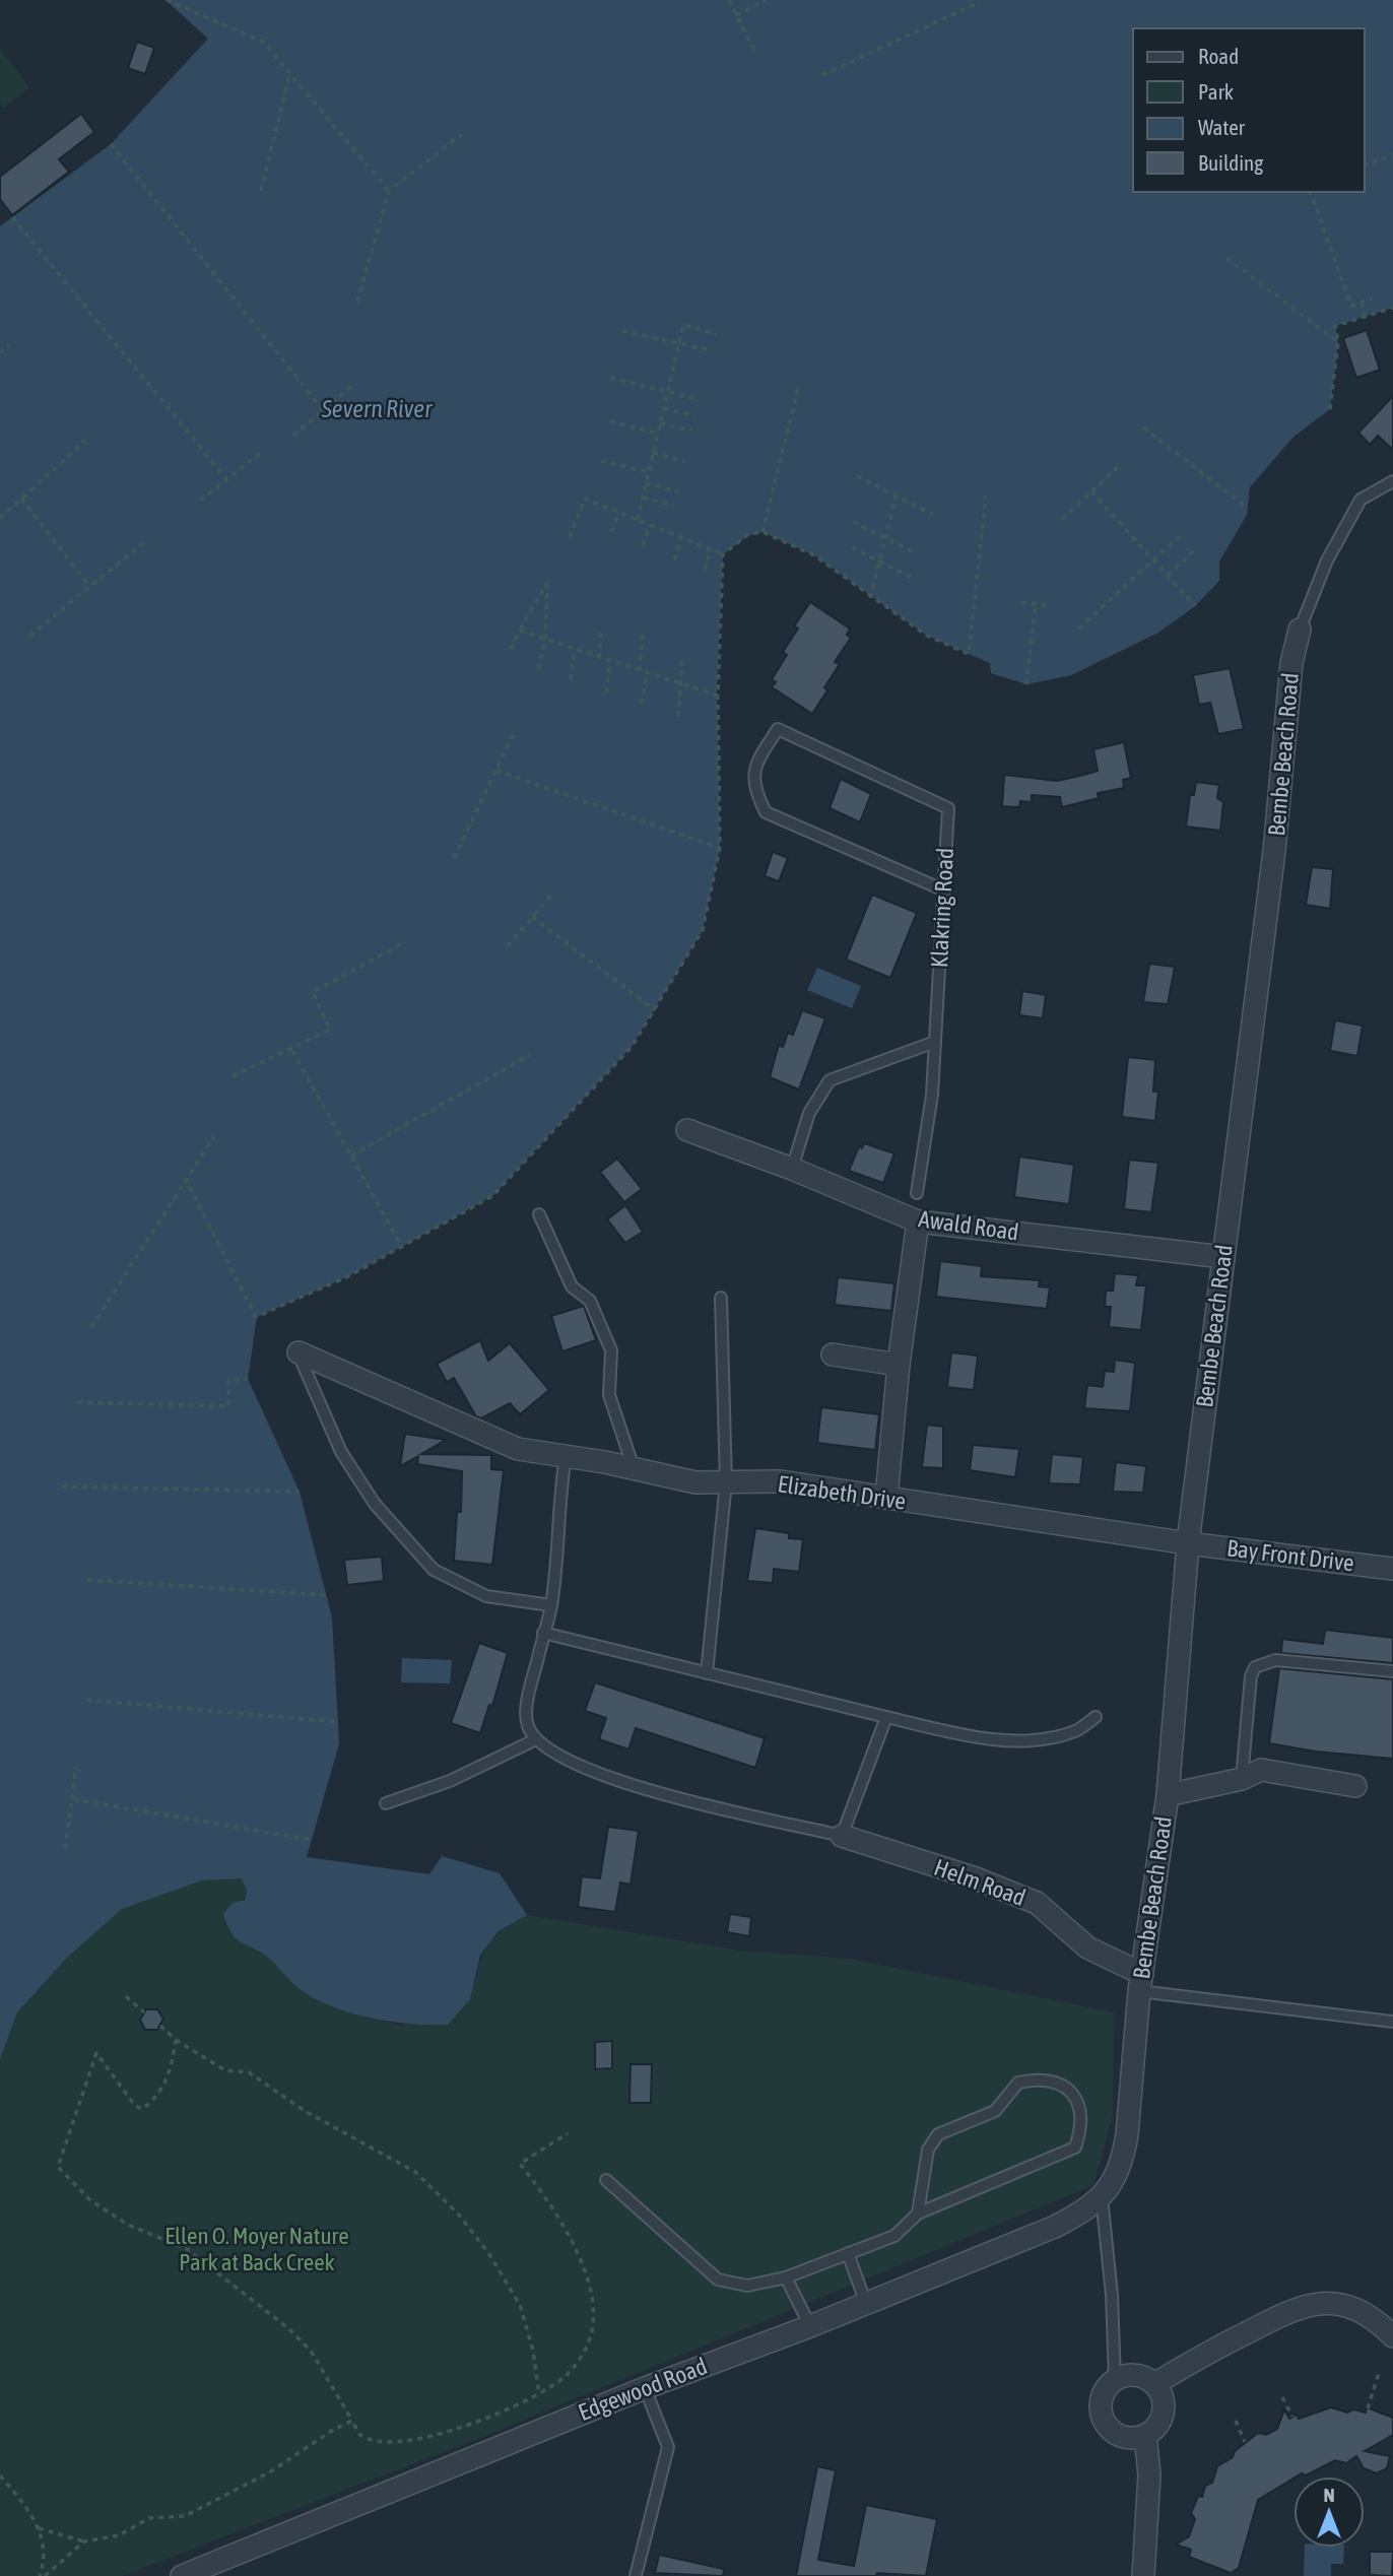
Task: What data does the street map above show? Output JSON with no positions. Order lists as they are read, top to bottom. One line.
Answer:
{"streets":{"street":["Bembe Beach Road","Awald Road","Elizabeth Drive","Bay Front Drive","Helm Road","Edgewood Road"],"lane":["Klakring Road"]},"crossings":[["Bembe Beach Road","Awald Road"],["Bembe Beach Road","Elizabeth Drive"],["Bembe Beach Road","Bay Front Drive"],["Bembe Beach Road","Helm Road"],["Bembe Beach Road","Edgewood Road"],["Elizabeth Drive","Bay Front Drive"]],"water":["Severn River"],"parks":["Ellen O. Moyer Nature Park at Back Creek"],"legend":["Road","Park","Water","Building"],"north":"top"}
